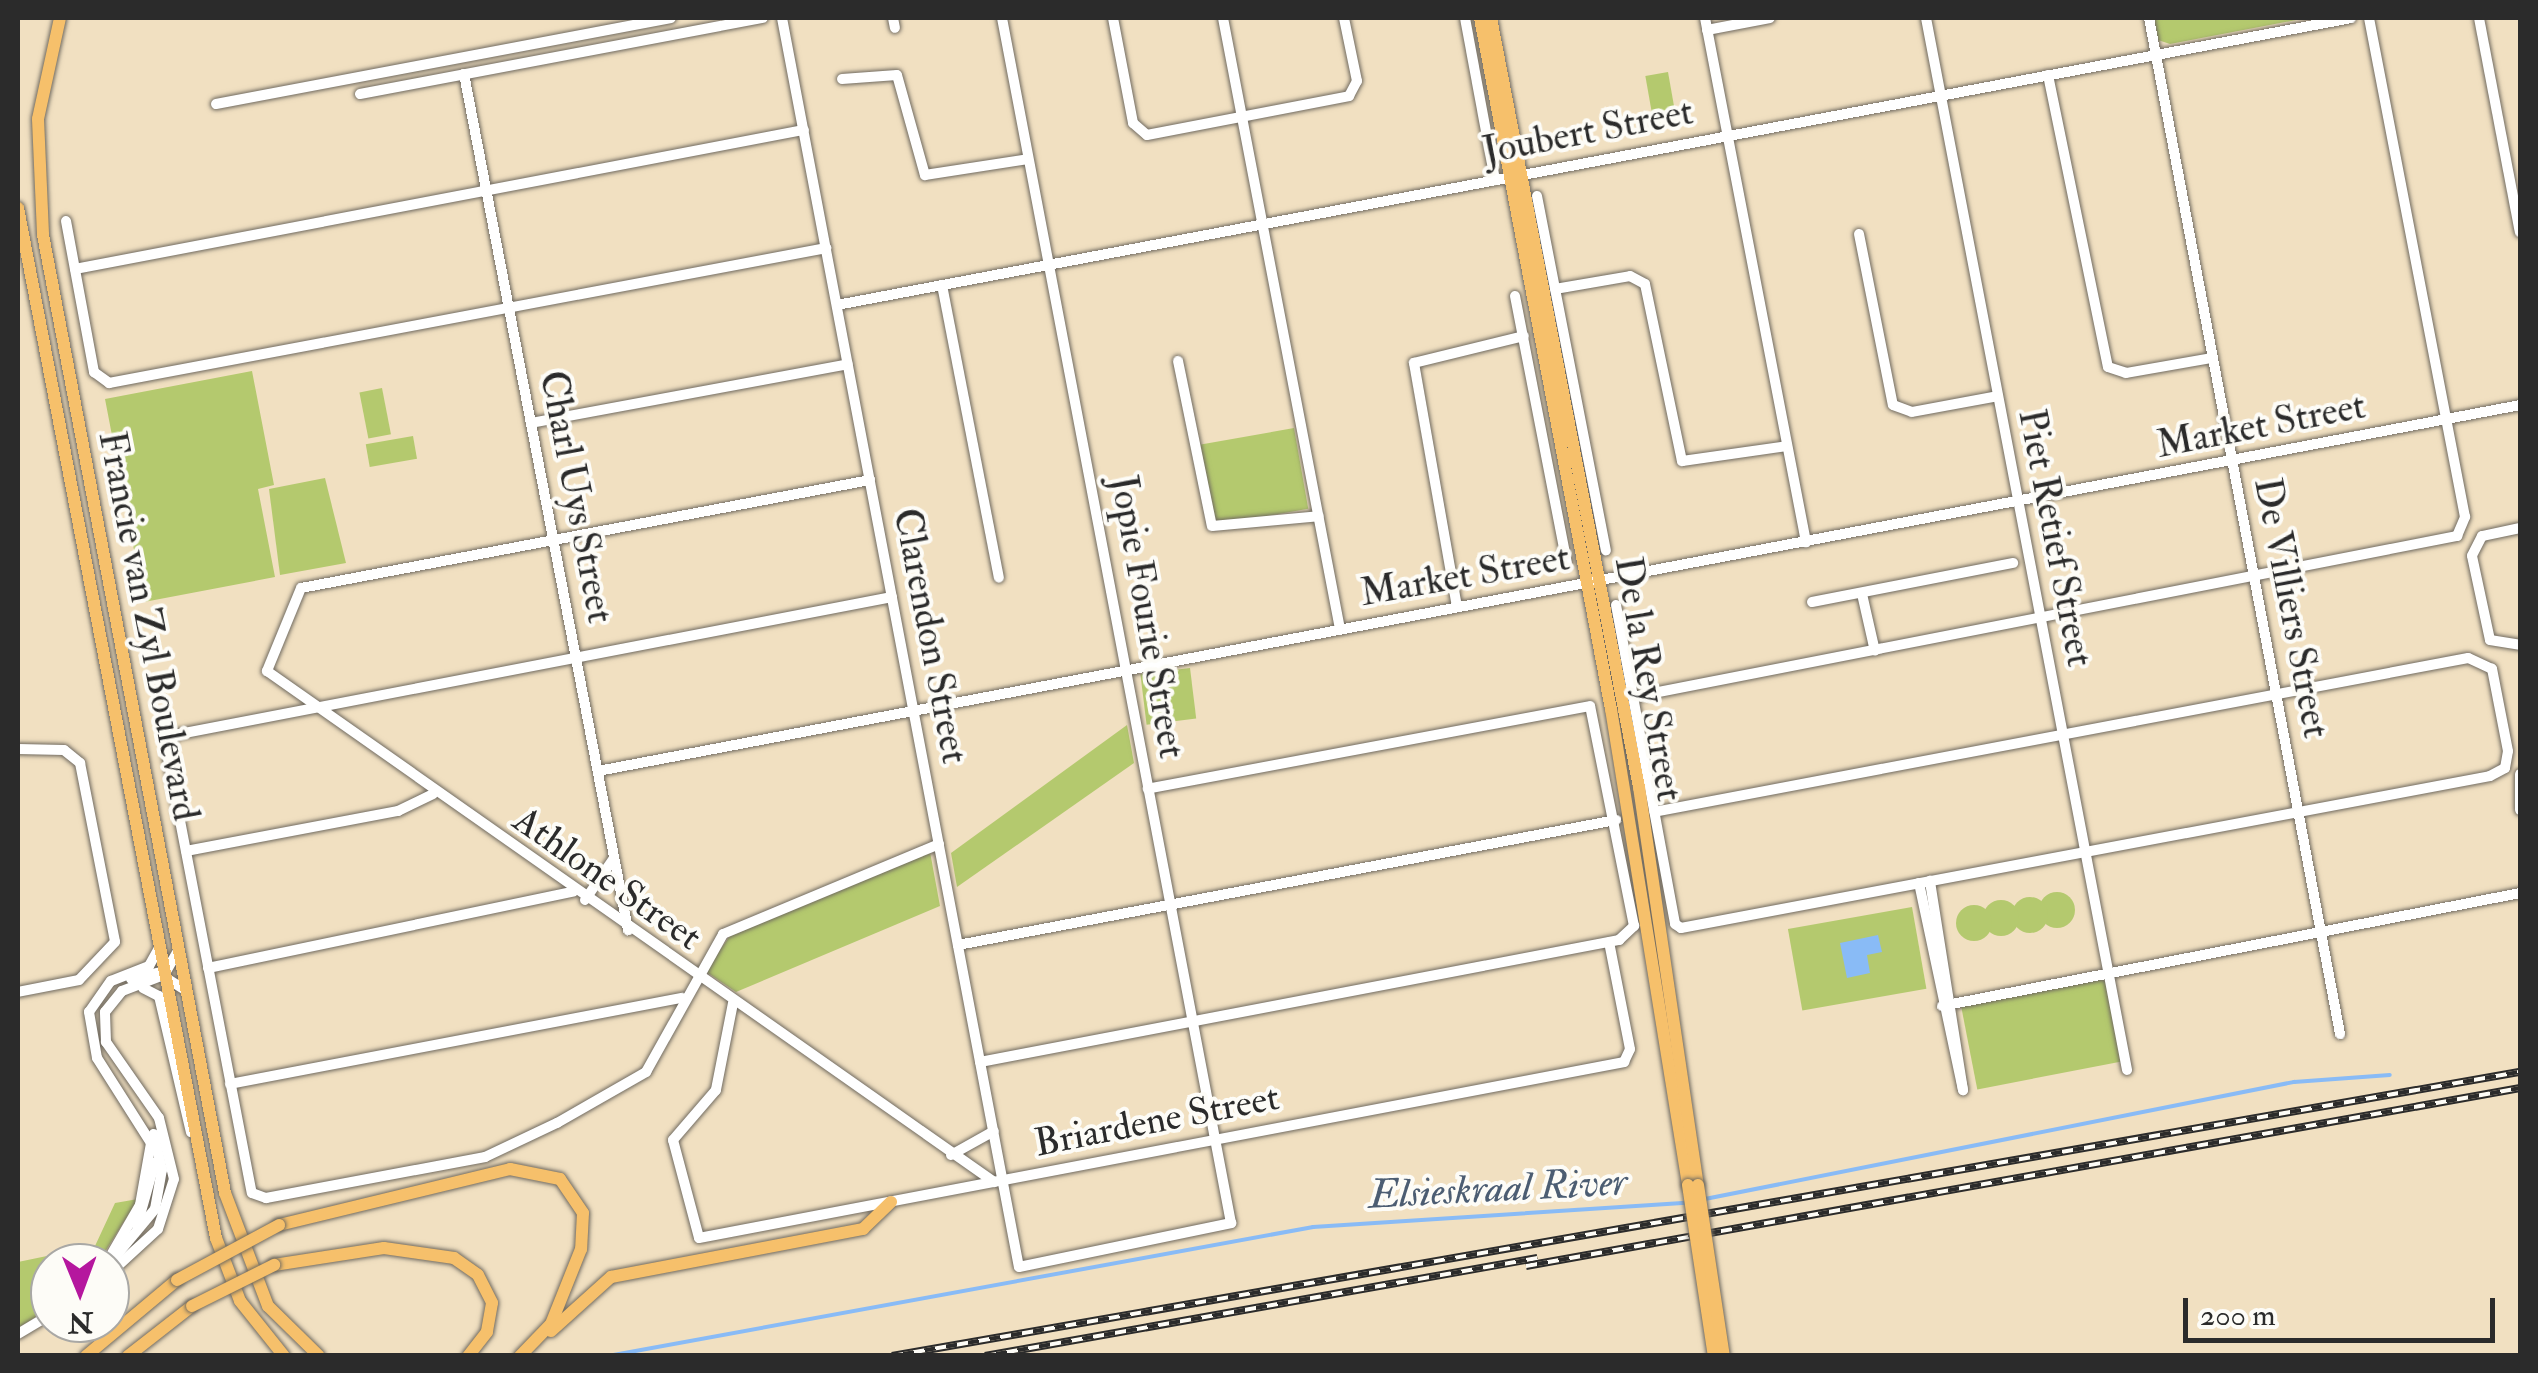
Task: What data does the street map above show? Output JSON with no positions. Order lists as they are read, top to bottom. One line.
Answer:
{"streets":{"main road":["Francie van Zyl Boulevard","De la Rey Street"],"street":["Joubert Street","Market Street","Charl Uys Street","Piet Retief Street","De Villiers Street","Jopie Fourie Street","Clarendon Street","Athlone Street","Briardene Street"]},"crossings":[["Joubert Street","Piet Retief Street"],["Joubert Street","De Villiers Street"],["Joubert Street","Jopie Fourie Street"],["Joubert Street","Clarendon Street"],["Joubert Street","De la Rey Street"],["Market Street","Charl Uys Street"],["Market Street","Piet Retief Street"],["Market Street","De Villiers Street"],["Market Street","Jopie Fourie Street"],["Market Street","Clarendon Street"],["Market Street","De la Rey Street"],["Charl Uys Street","Athlone Street"],["Jopie Fourie Street","Clarendon Street"],["Jopie Fourie Street","De la Rey Street"],["Jopie Fourie Street","Briardene Street"],["Clarendon Street","Athlone Street"],["Clarendon Street","Briardene Street"],["De la Rey Street","Briardene Street"],["Athlone Street","Briardene Street"]],"water":["Elsieskraal River"],"scale_bar":"200 m","north":"bottom"}
